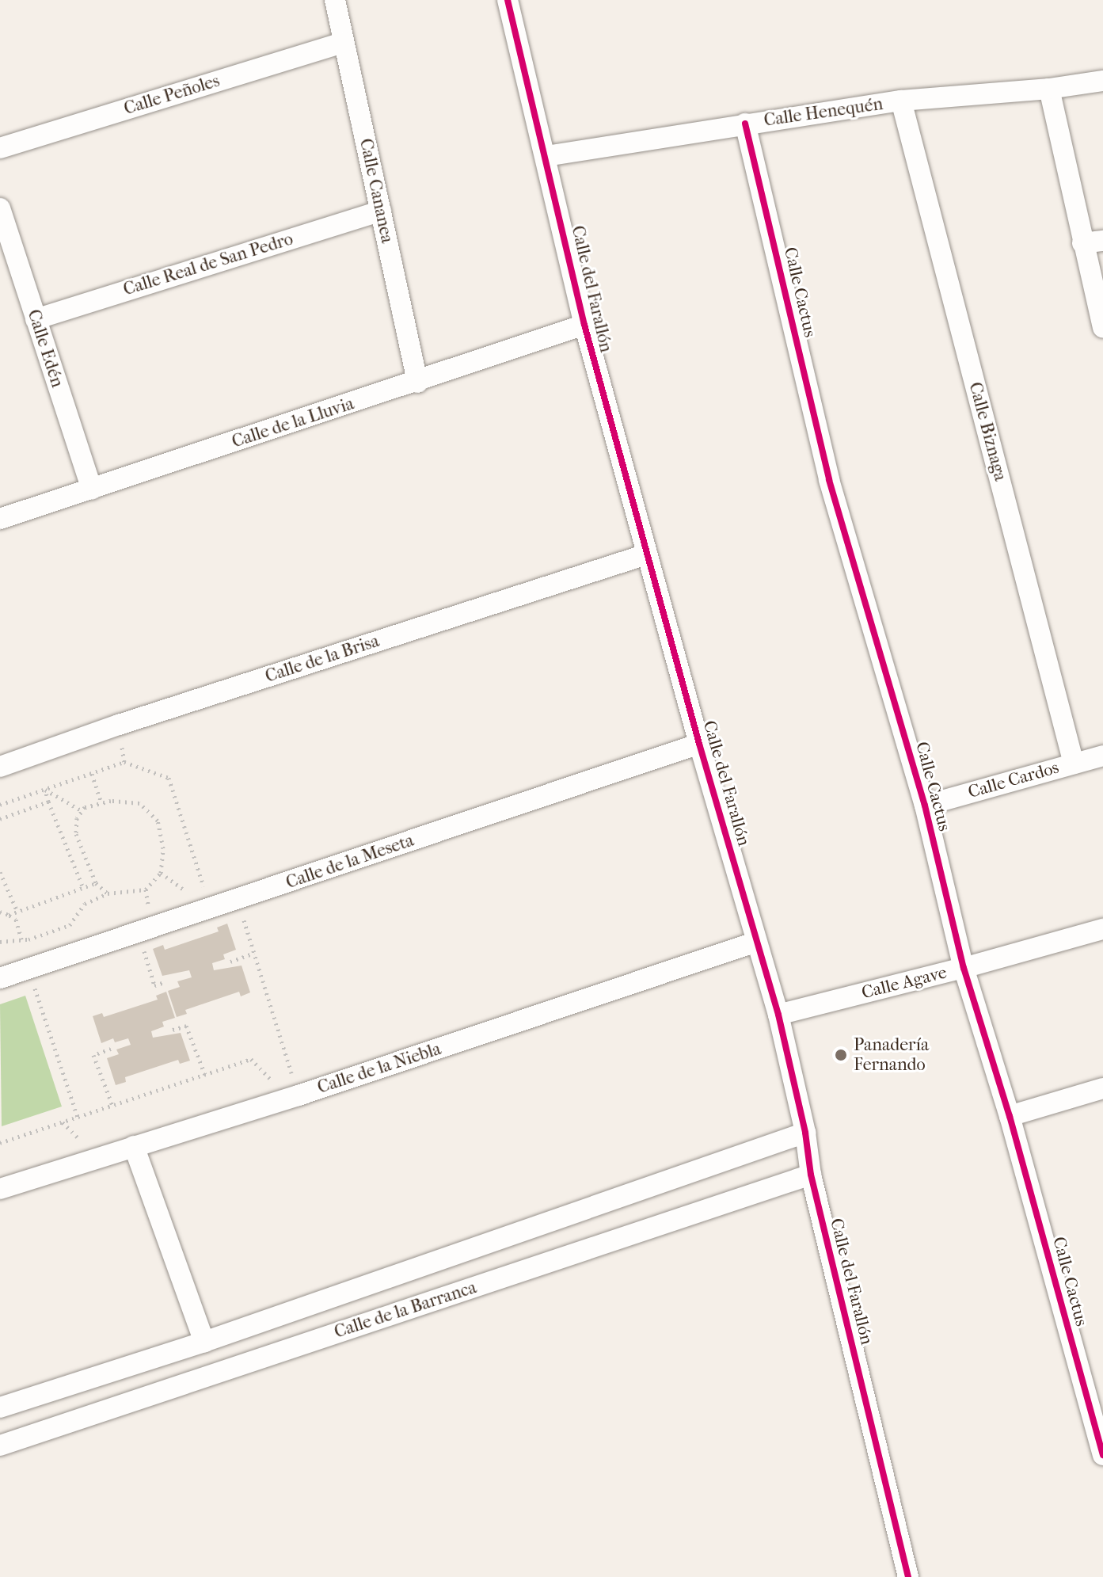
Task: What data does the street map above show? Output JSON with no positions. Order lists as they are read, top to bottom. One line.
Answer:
{"streets":{"street":["Calle Peñoles","Calle Henequén","Calle Cananea","Calle Real de San Pedro","Calle del Farallón","Calle Cactus","Calle Edén","Calle de la Lluvia","Calle Biznaga","Calle de la Brisa","Calle Cardos","Calle de la Meseta","Calle Agave","Calle de la Niebla","Calle de la Barranca"]},"crossings":[["Calle Peñoles","Calle Cananea"],["Calle Henequén","Calle del Farallón"],["Calle Henequén","Calle Cactus"],["Calle Henequén","Calle Biznaga"],["Calle Cananea","Calle Real de San Pedro"],["Calle Cananea","Calle de la Lluvia"],["Calle Real de San Pedro","Calle Edén"],["Calle del Farallón","Calle de la Lluvia"],["Calle del Farallón","Calle de la Brisa"],["Calle del Farallón","Calle de la Meseta"],["Calle del Farallón","Calle Agave"],["Calle del Farallón","Calle de la Niebla"],["Calle del Farallón","Calle de la Barranca"],["Calle Cactus","Calle Cardos"],["Calle Cactus","Calle Agave"],["Calle Edén","Calle de la Lluvia"],["Calle Biznaga","Calle Cardos"]],"places":["Panadería Fernando"]}
